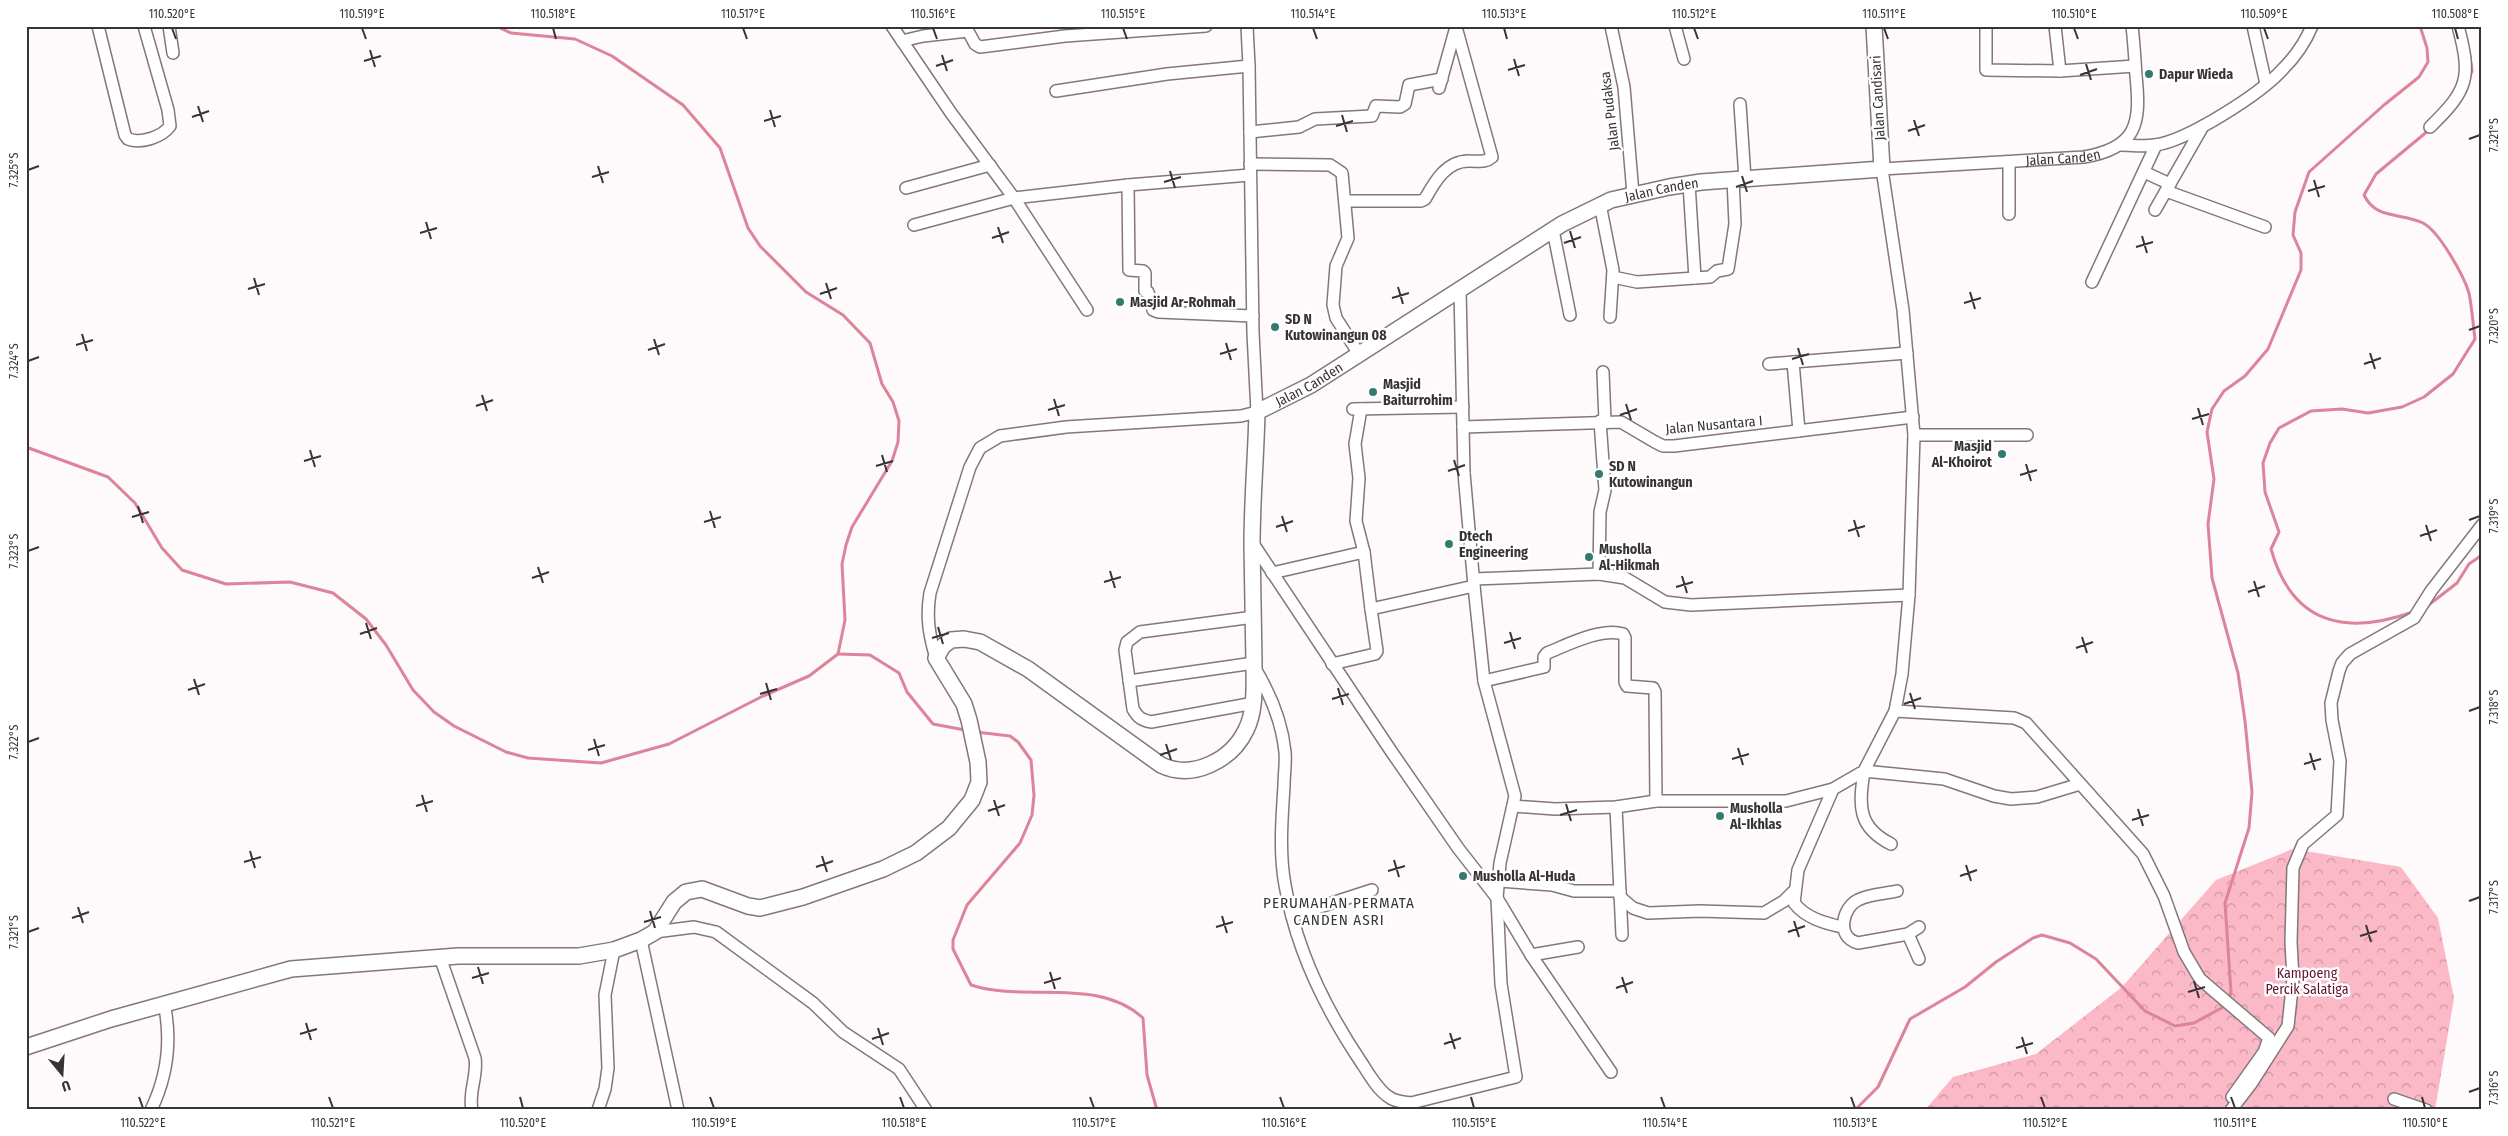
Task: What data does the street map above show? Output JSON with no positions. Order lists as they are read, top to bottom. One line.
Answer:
{"streets":{"street":["Jalan Candisari","Jalan Pudaksa","Jalan Canden","Jalan Nusantara I"]},"crossings":[["Jalan Candisari","Jalan Canden"],["Jalan Pudaksa","Jalan Canden"]],"districts":["PERUMAHAN PERMATA CANDEN ASRI"],"parks":["Kampoeng Percik Salatiga"],"places":["Dapur Wieda","Masjid Ar-Rohmah","SD N Kutowinangun 08","Masjid Baiturrohim","Masjid Al-Khoirot","SD N Kutowinangun","Dtech Engineering","Musholla Al-Hikmah","Musholla Al-Ikhlas","Musholla Al-Huda"],"north":"bottom","coordinates":["110.520°E","110.519°E","110.518°E","110.517°E","110.516°E","110.515°E","110.514°E","110.513°E","110.512°E","110.511°E","110.510°E","110.509°E","110.508°E","7.321°S","7.325°S","7.320°S","7.324°S","7.319°S","7.323°S","7.318°S","7.322°S","7.317°S","7.316°S","110.522°E","110.521°E"]}
